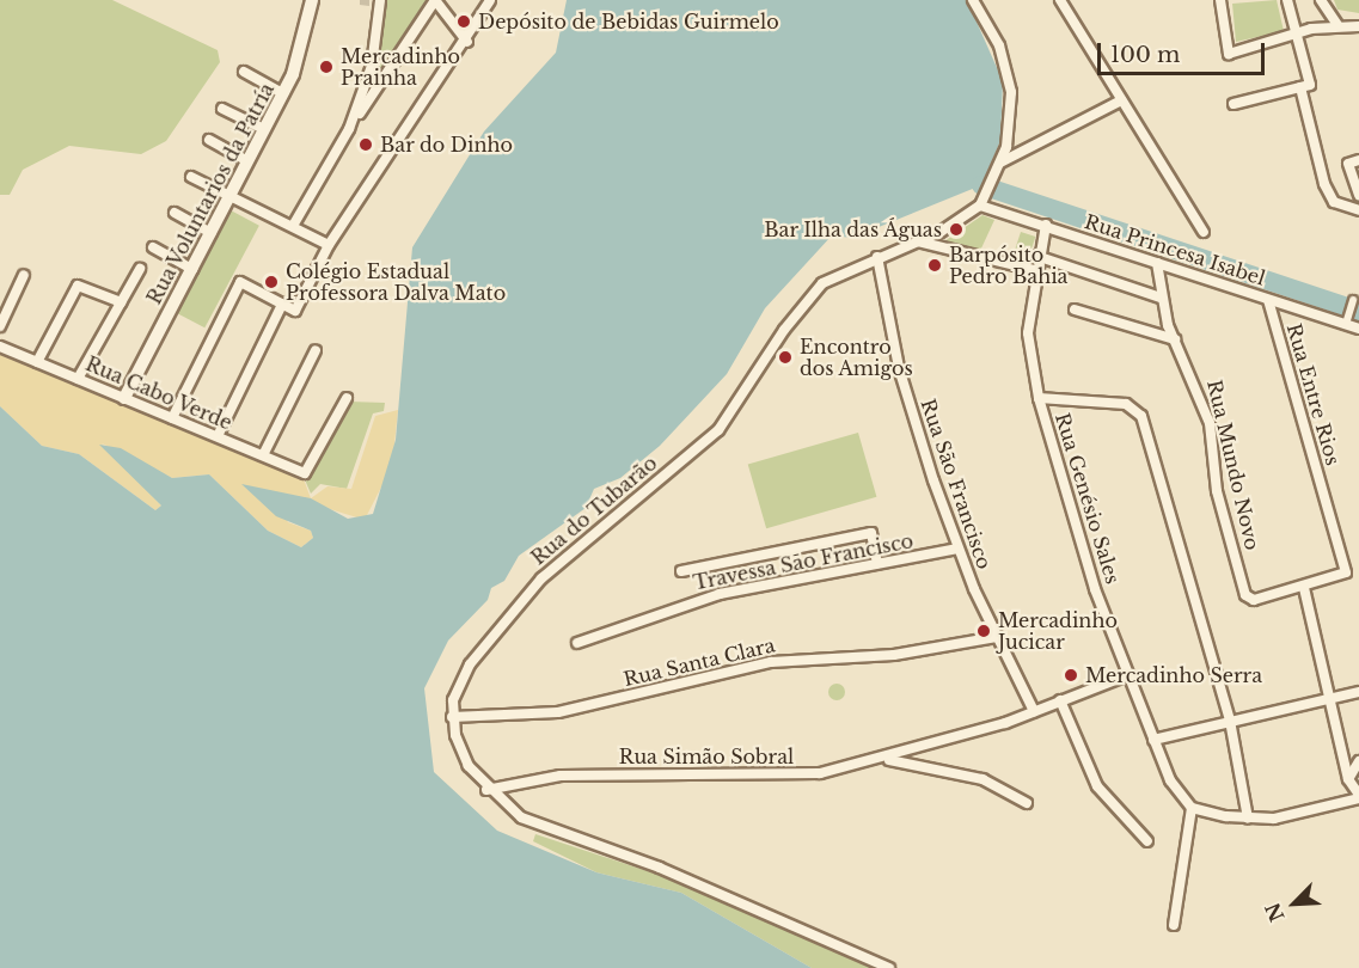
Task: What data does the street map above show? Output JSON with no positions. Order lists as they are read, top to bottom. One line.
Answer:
{"streets":{"street":["Rua Voluntarios da Patría","Rua Princesa Isabel","Rua Cabo Verde","Rua Entre Rios","Rua Mundo Novo","Rua São Francisco","Rua Genésio Sales","Rua do Tubarão","Travessa Sāo Francisco","Rua Santa Clara","Rua Simão Sobral"]},"crossings":[["Rua Voluntarios da Patría","Rua Cabo Verde"],["Rua Princesa Isabel","Rua Entre Rios"],["Rua Princesa Isabel","Rua Mundo Novo"],["Rua Princesa Isabel","Rua Genésio Sales"],["Rua Princesa Isabel","Rua do Tubarão"],["Rua Entre Rios","Rua Mundo Novo"],["Rua São Francisco","Rua do Tubarão"],["Rua São Francisco","Travessa Sāo Francisco"],["Rua São Francisco","Rua Santa Clara"],["Rua São Francisco","Rua Simão Sobral"],["Rua Genésio Sales","Rua Simão Sobral"],["Rua do Tubarão","Rua Santa Clara"]],"places":["Depósito de Bebidas Guirmelo","Mercadinho Prainha","Bar do Dinho","Bar Ilha das Águas","Barpósito Pedro Bahia","Colégio Estadual Professora Dalva Mato","Encontro dos Amigos","Mercadinho Jucicar","Mercadinho Serra"],"scale_bar":"100 m","north":"bottom left"}
